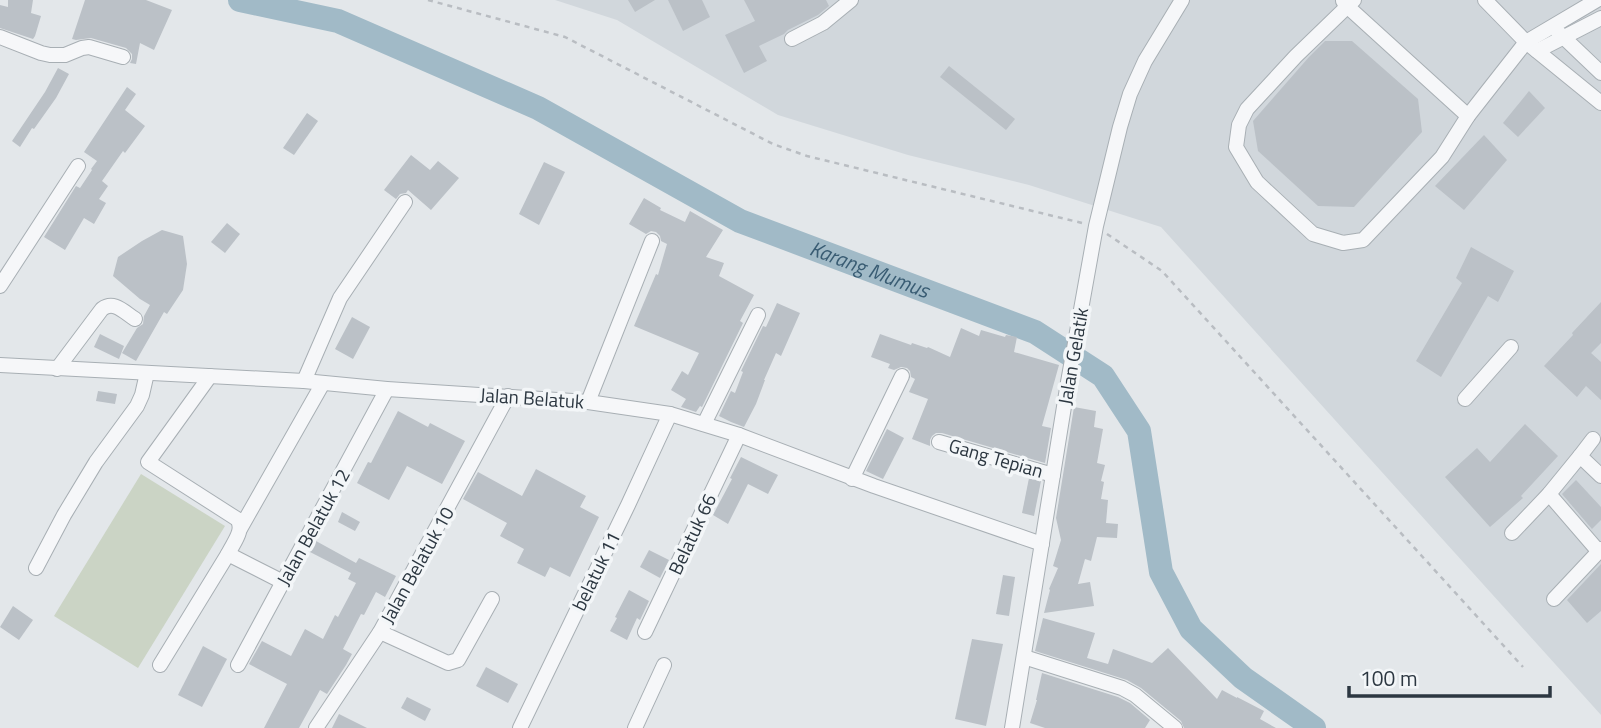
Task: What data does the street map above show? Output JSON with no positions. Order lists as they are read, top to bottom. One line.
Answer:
{"streets":{"street":["Jalan Gelatik","Jalan Belatuk","Gang Tepian","Jalan Belatuk 12","Belatuk 66","Jalan Belatuk 10","belatuk 11"]},"crossings":[["Jalan Gelatik","Jalan Belatuk"],["Jalan Gelatik","Gang Tepian"],["Jalan Belatuk","Jalan Belatuk 12"],["Jalan Belatuk","Belatuk 66"],["Jalan Belatuk","Jalan Belatuk 10"],["Jalan Belatuk","belatuk 11"]],"water":["Karang Mumus"],"scale_bar":"100 m"}
